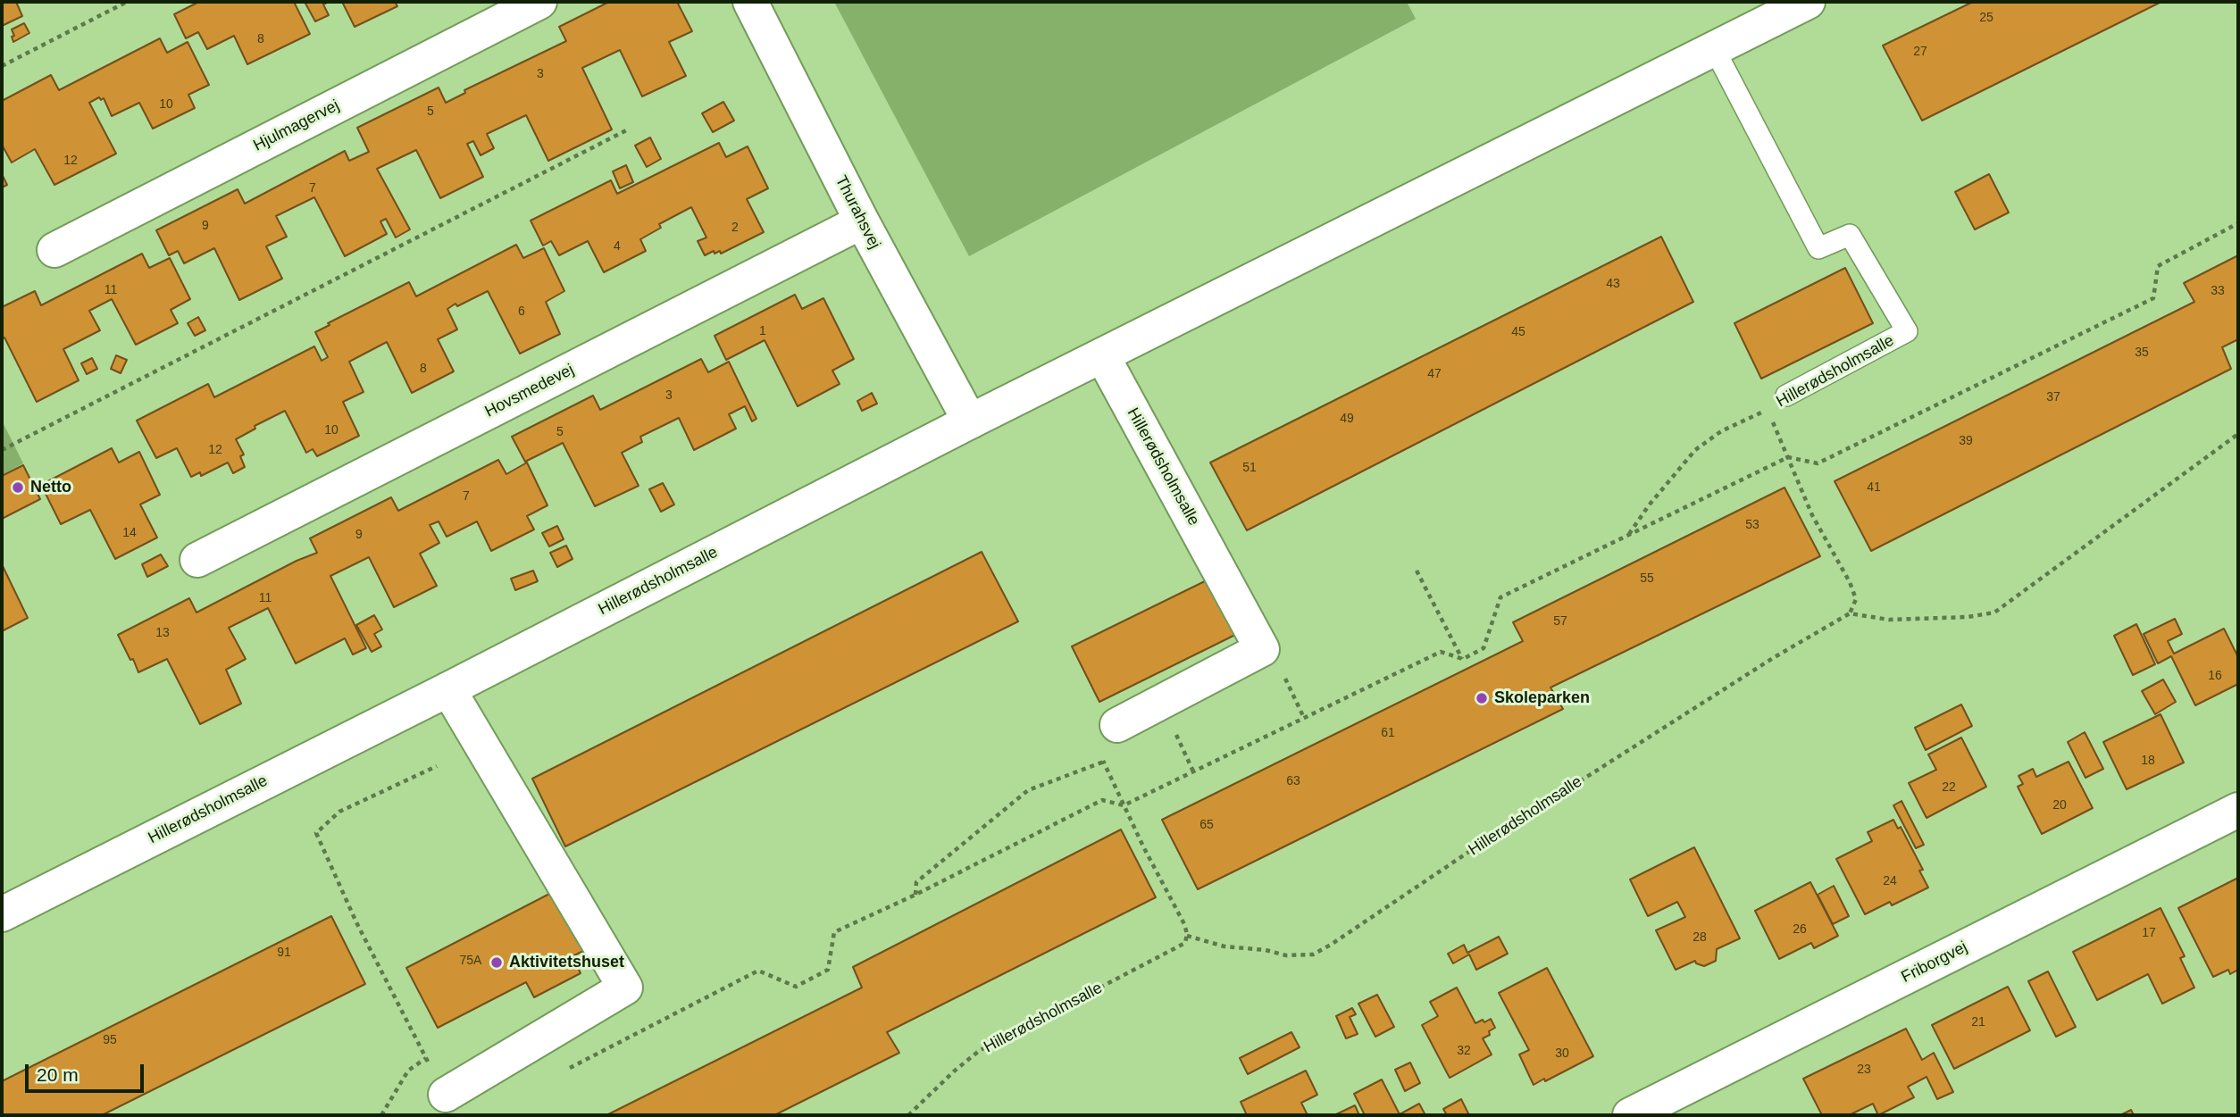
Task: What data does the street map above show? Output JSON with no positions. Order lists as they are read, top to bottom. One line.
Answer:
{"streets":{"street":["Hjulmagervej","Thurahsvej","Hillerødsholmsalle","Hovsmedevej","Friborgvej"]},"crossings":[["Thurahsvej","Hillerødsholmsalle"],["Thurahsvej","Hovsmedevej"]],"places":["Netto","Skoleparken","Aktivitetshuset"],"house_numbers":["25","8","27","3","10","5","12","7","9","2","4","43","11","33","6","1","45","35","8","47","3","37","49","10","5","39","12","51","41","7","53","14","9","55","11","57","13","16","61","18","63","22","20","65","24","26","17","28","91","75A","21","95","32","30","23"],"scale_bar":"20 m"}
